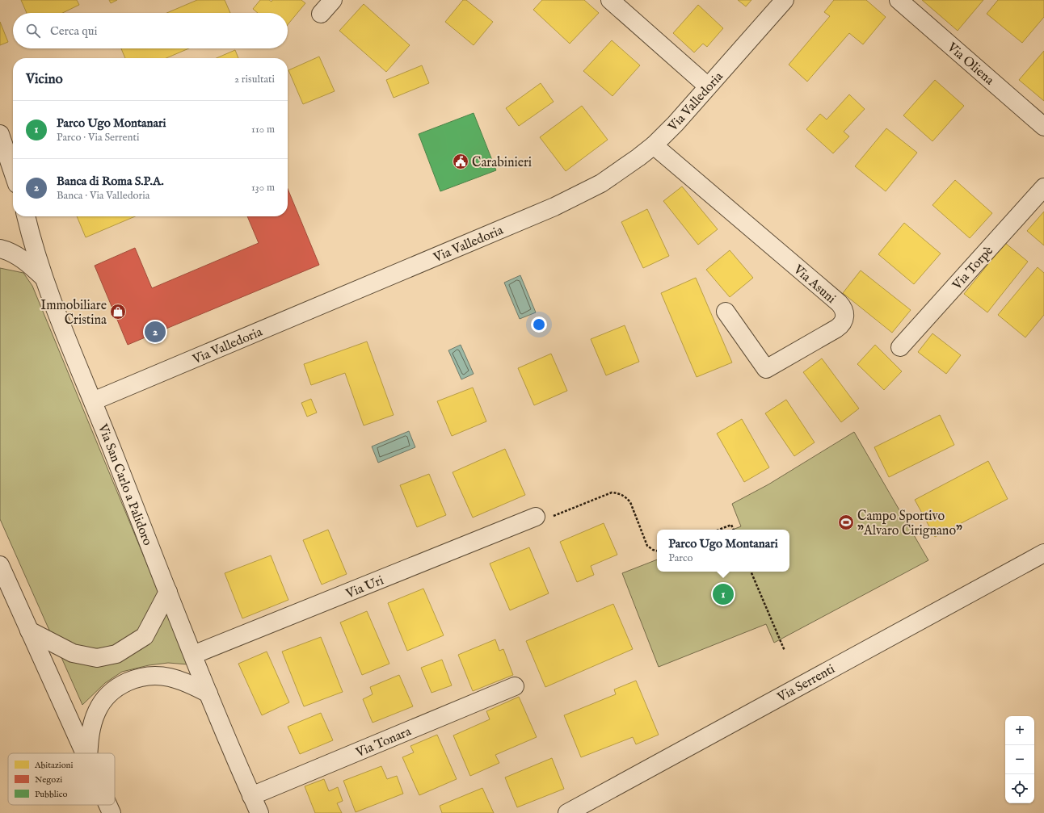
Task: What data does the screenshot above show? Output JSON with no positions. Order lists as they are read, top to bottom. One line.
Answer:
{"streets":{"street":["Via Oliena","Via Valledoria","Via Torpè","Via Asuni","Via San Carlo a Palidoro","Via Uri","Via Serrenti","Via Tonara"]},"crossings":[["Via Valledoria","Via Asuni"],["Via Valledoria","Via San Carlo a Palidoro"],["Via San Carlo a Palidoro","Via Uri"],["Via San Carlo a Palidoro","Via Tonara"]],"places":{"public building":["Carabinieri"],"shop":["Immobiliare Cristina"],"sports":["Campo Sportivo \"Alvaro Cirignano\""]},"legend":["Abitazioni","Negozi","Pubblico"],"page":{"search":"Cerca qui","heading":["Vicino","2 risultati"],"list":[{"mark":"1","name":"Parco Ugo Montanari","note":"Parco · Via Serrenti","value":"110 m"},{"mark":"2","name":"Banca di Roma S.P.A.","note":"Banca · Via Valledoria","value":"130 m"}],"pins":["2","1"],"popup":["Parco Ugo Montanari","Parco"],"map_buttons":["+","−"]}}
